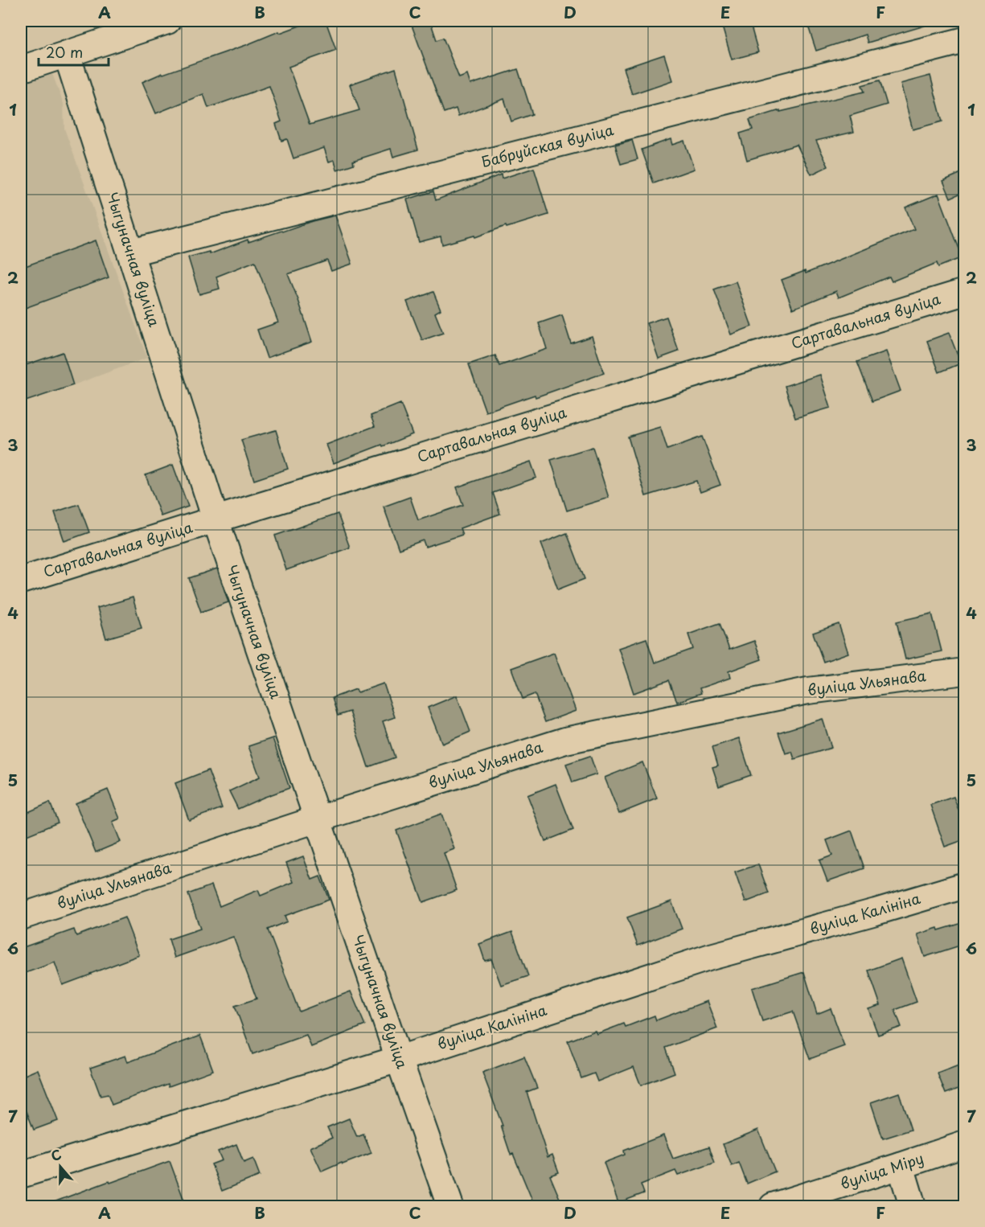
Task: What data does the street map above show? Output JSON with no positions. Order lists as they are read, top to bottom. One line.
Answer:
{"streets":{"street":["Бабруйская вуліца","Чыгуначная вуліца","Сартавальная вуліца","вуліца Ульянава","вуліца Калініна","вуліца Міру"]},"crossings":[["Бабруйская вуліца","Чыгуначная вуліца"],["Чыгуначная вуліца","Сартавальная вуліца"],["Чыгуначная вуліца","вуліца Ульянава"],["Чыгуначная вуліца","вуліца Калініна"]],"scale_bar":"20 m","north":"top","grid":{"columns":["A","B","C","D","E","F"],"rows":["1","2","3","4","5","6","7"]}}
